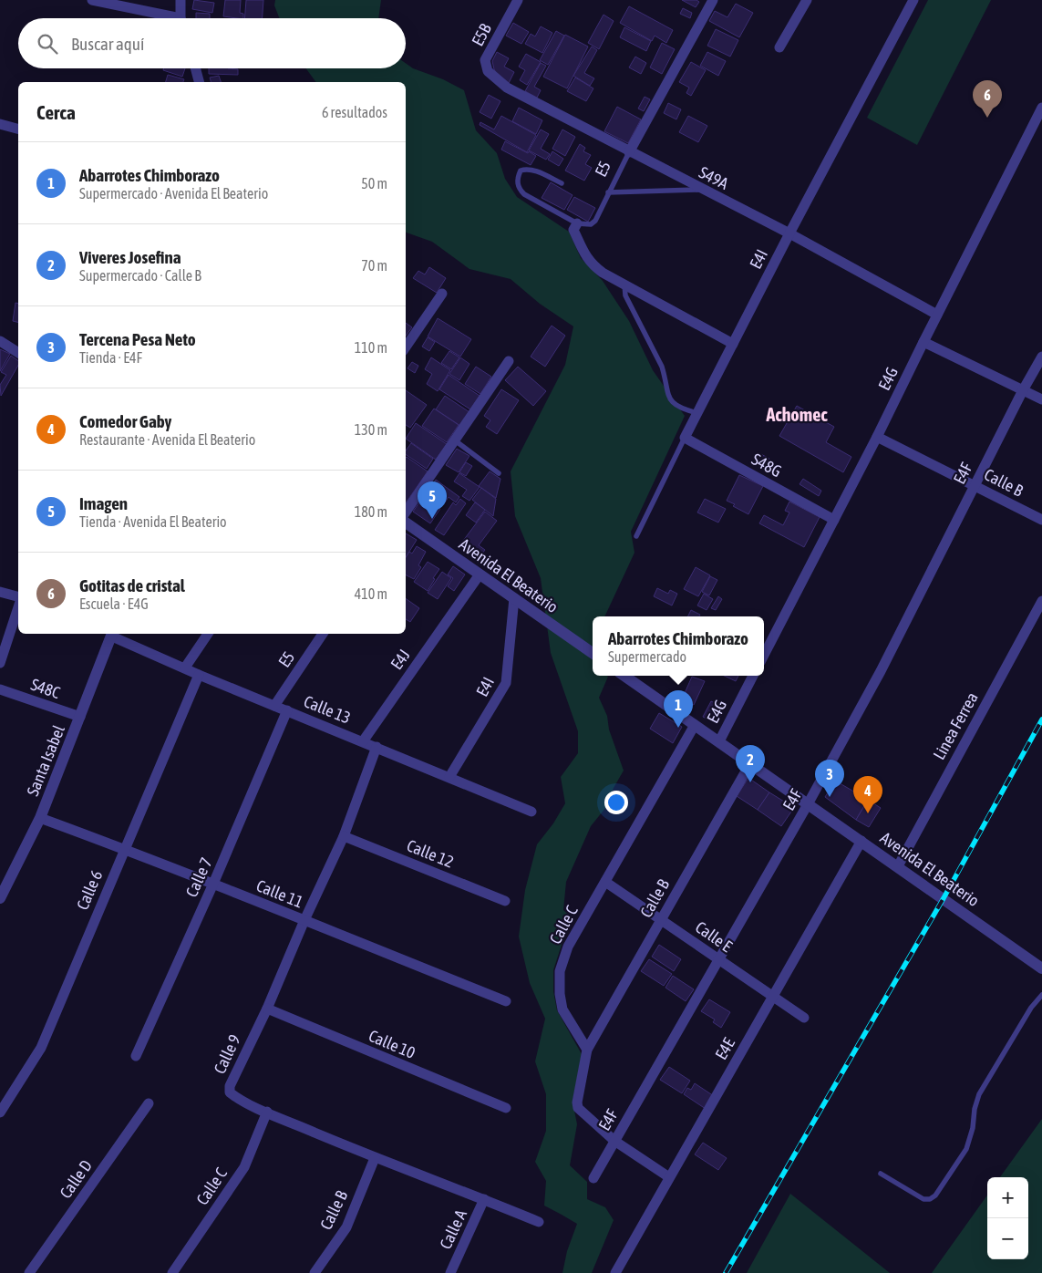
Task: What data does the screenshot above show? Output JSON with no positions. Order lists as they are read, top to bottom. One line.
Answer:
{"streets":{"street":["E5B","E5","S49A","E4I","E4G","S48G","E4F","Calle B","Avenida El Beaterio","E4J","S48C","Calle 13","Linea Ferrea","Santa Isabel","Calle 12","Calle 7","Calle 6","Calle 11","Calle C","Calle E","Calle 10","E4E","Calle 9","Calle D","Calle A"]},"crossings":[["E5B","S49A"],["E5","S49A"],["E5","Calle 13"],["S49A","E4I"],["S49A","E4G"],["E4I","S48G"],["E4I","Avenida El Beaterio"],["E4I","Calle 13"],["E4G","S48G"],["E4G","Calle B"],["E4G","Avenida El Beaterio"],["E4F","Calle B"],["E4F","Avenida El Beaterio"],["E4F","Calle E"],["Calle B","Avenida El Beaterio"],["Calle B","Calle C"],["Calle B","Calle E"],["Calle B","Calle 9"],["Avenida El Beaterio","E4J"],["Avenida El Beaterio","Linea Ferrea"],["Avenida El Beaterio","Calle C"],["Avenida El Beaterio","E4E"],["E4J","Calle 13"],["S48C","Santa Isabel"],["Calle 13","Santa Isabel"],["Calle 13","Calle 7"],["Calle 13","Calle 6"],["Calle 13","Calle 9"],["Santa Isabel","Calle 11"],["Calle 12","Calle 9"],["Calle 7","Calle 11"],["Calle 6","Calle 11"],["Calle 11","Calle 9"],["Calle C","Calle E"],["Calle C","Calle 9"],["Calle E","E4E"],["Calle 10","Calle 9"],["Calle 9","Calle A"]],"districts":["Achomec"],"page":{"search":"Buscar aquí","pins":["6","5","1","2","3","4"],"heading":["Cerca","6 resultados"],"list":[{"mark":"1","name":"Abarrotes Chimborazo","note":"Supermercado · Avenida El Beaterio","value":"50 m"},{"mark":"2","name":"Viveres Josefina","note":"Supermercado · Calle B","value":"70 m"},{"mark":"3","name":"Tercena Pesa Neto","note":"Tienda · E4F","value":"110 m"},{"mark":"4","name":"Comedor Gaby","note":"Restaurante · Avenida El Beaterio","value":"130 m"},{"mark":"5","name":"Imagen","note":"Tienda · Avenida El Beaterio","value":"180 m"},{"mark":"6","name":"Gotitas de cristal","note":"Escuela · E4G","value":"410 m"}],"popup":["Abarrotes Chimborazo","Supermercado"],"map_buttons":["+","−"]}}
